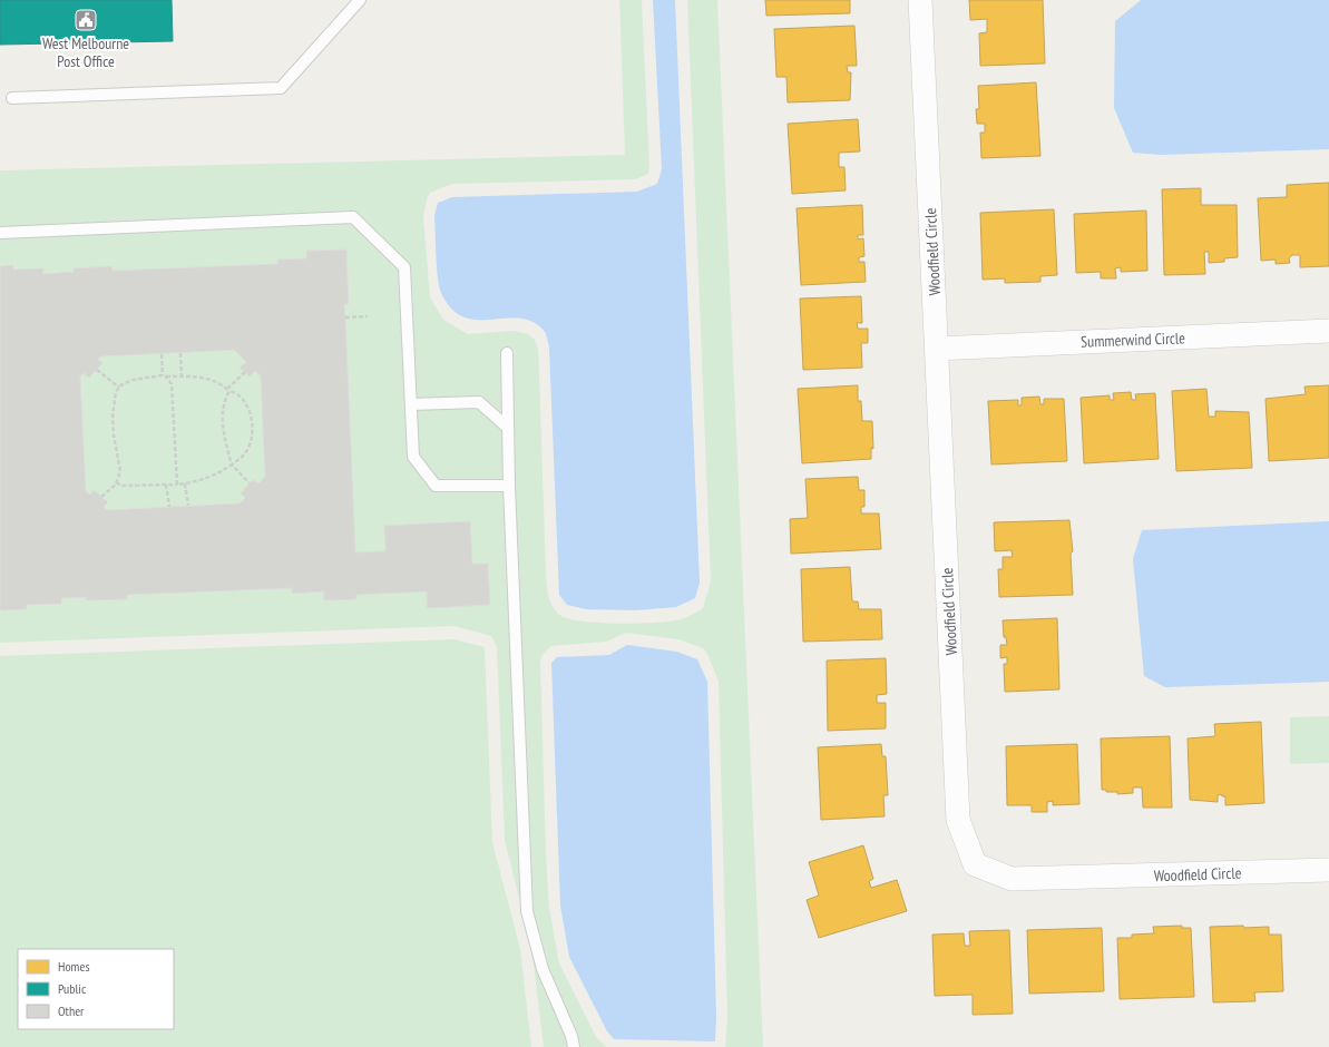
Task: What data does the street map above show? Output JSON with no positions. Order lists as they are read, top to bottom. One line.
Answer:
{"streets":{"street":["Woodfield Circle","Summerwind Circle"]},"crossings":[["Woodfield Circle","Summerwind Circle"]],"places":{"public building":["West Melbourne Post Office"]},"legend":["Homes","Public","Other"]}
